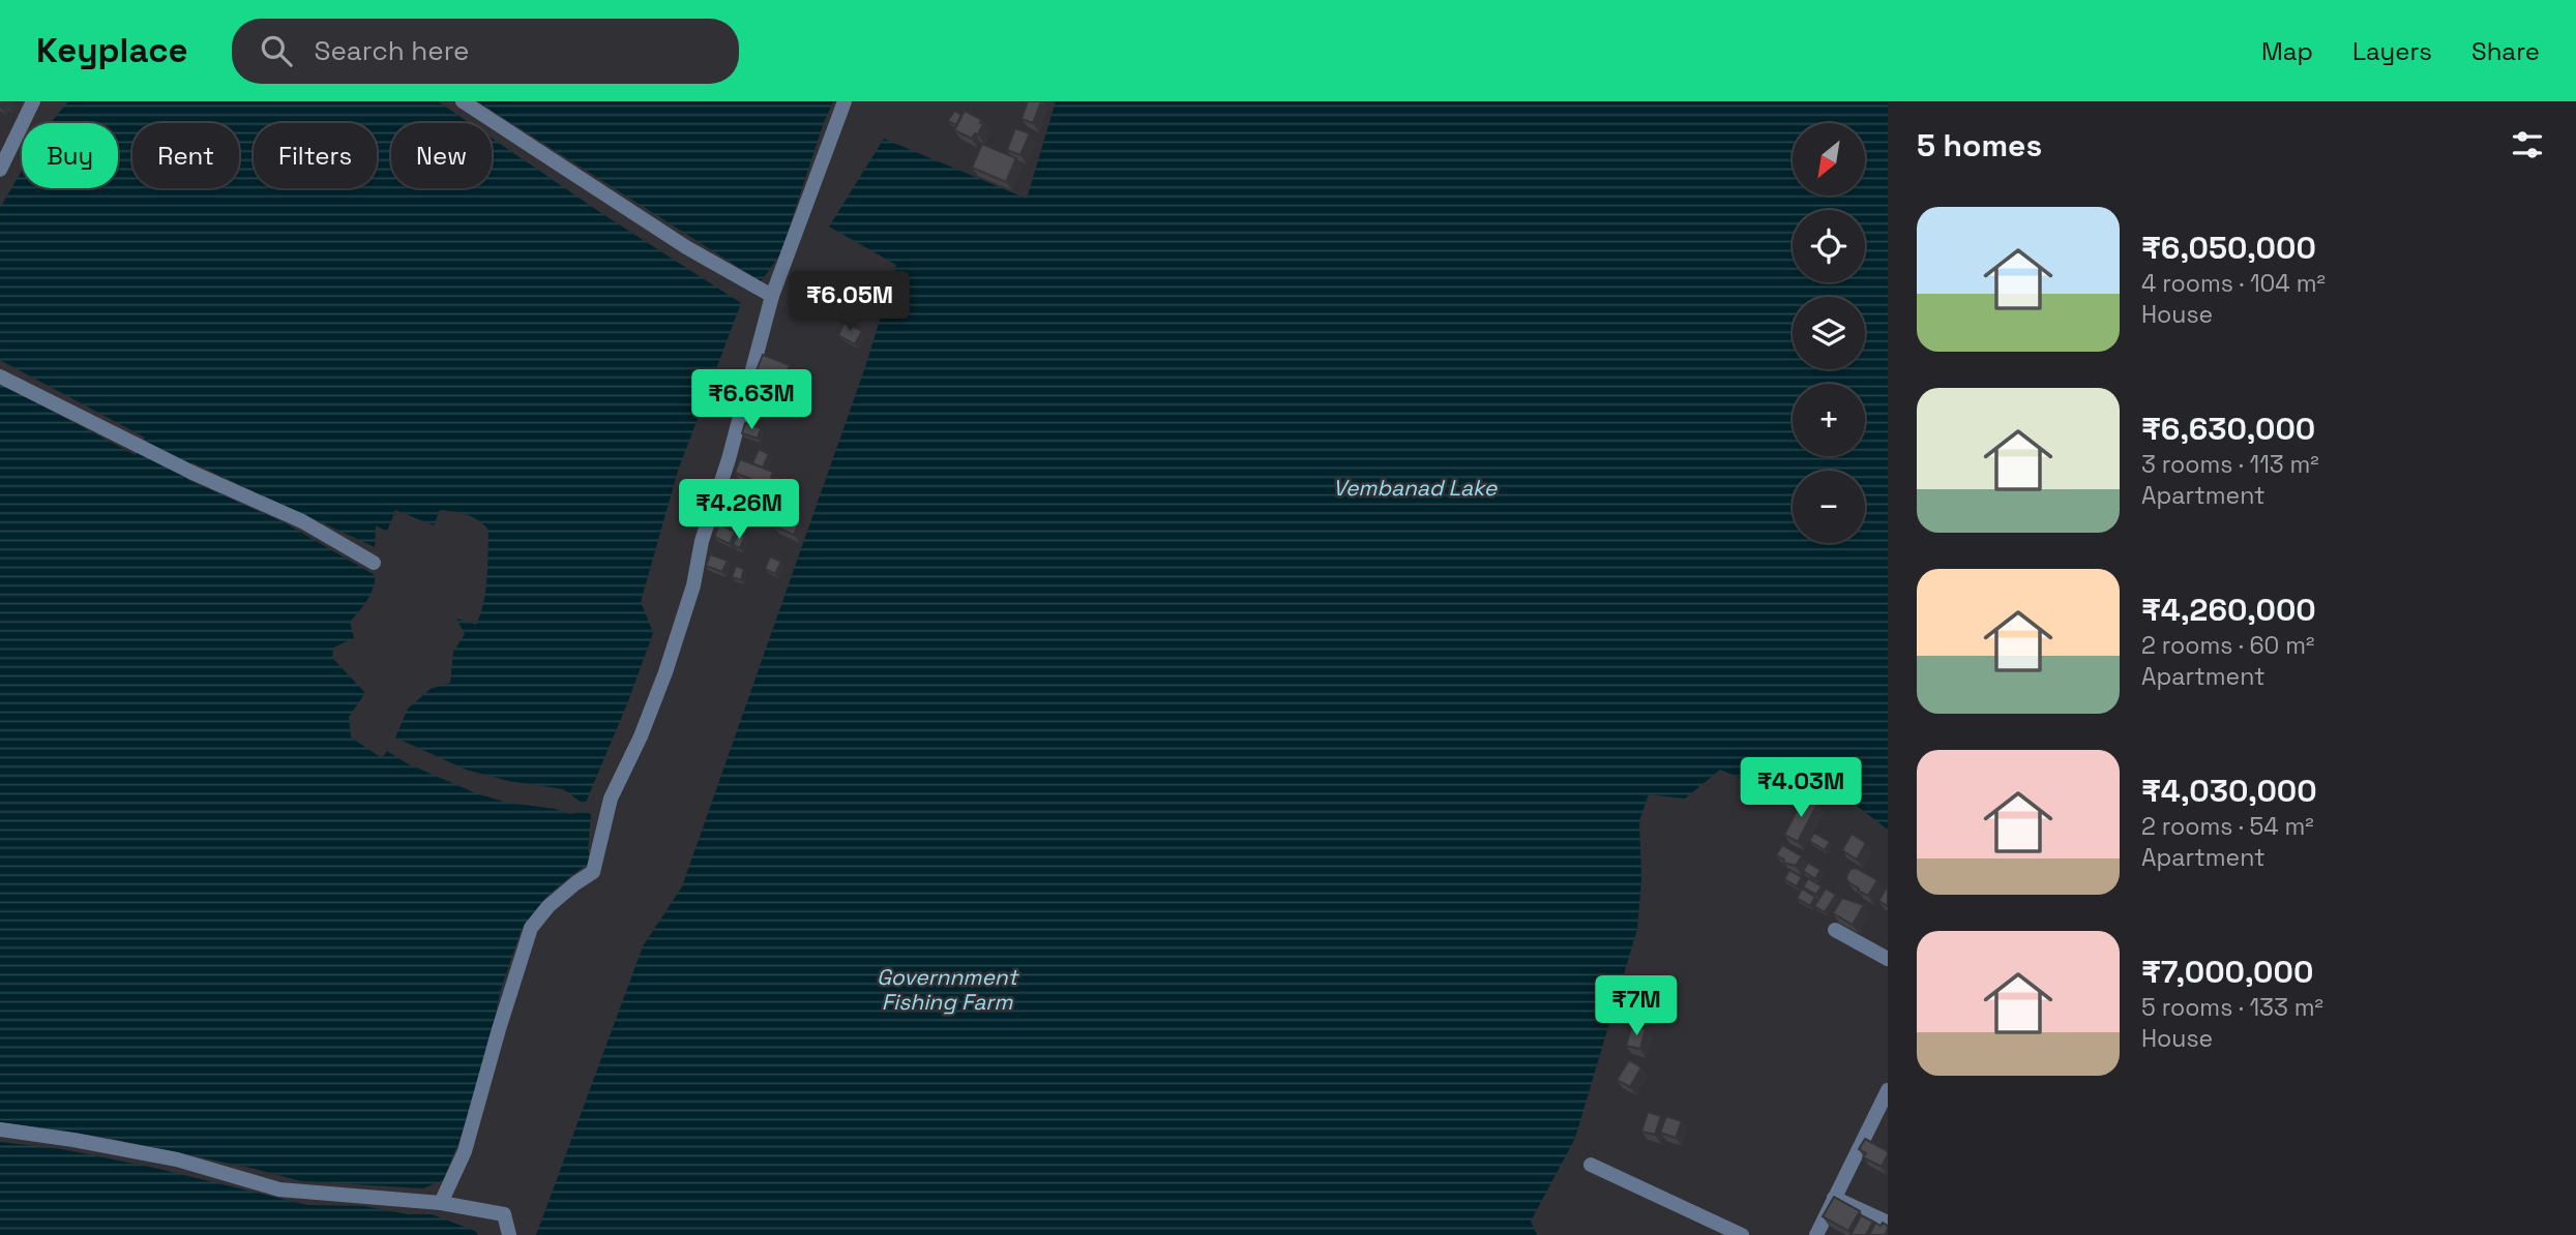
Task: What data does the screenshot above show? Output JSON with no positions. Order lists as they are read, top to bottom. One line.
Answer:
{"water":["Vembanad Lake","Governnment Fishing Farm"],"north":"bottom left","page":{"header":"Keyplace","search":"Search here","nav":["Map","Layers","Share"],"heading":"5 homes","map_buttons":["+","−"],"chip":["Buy","Rent","Filters","New"],"list":[{"name":"₹6,050,000","note":"4 rooms · 104 m² · House"},{"name":"₹6,630,000","note":"3 rooms · 113 m² · Apartment"},{"name":"₹4,260,000","note":"2 rooms · 60 m² · Apartment"},{"name":"₹4,030,000","note":"2 rooms · 54 m² · Apartment"},{"name":"₹7,000,000","note":"5 rooms · 133 m² · House"}],"price":["₹6.05M","₹6.63M","₹4.26M","₹4.03M","₹7M"]}}
